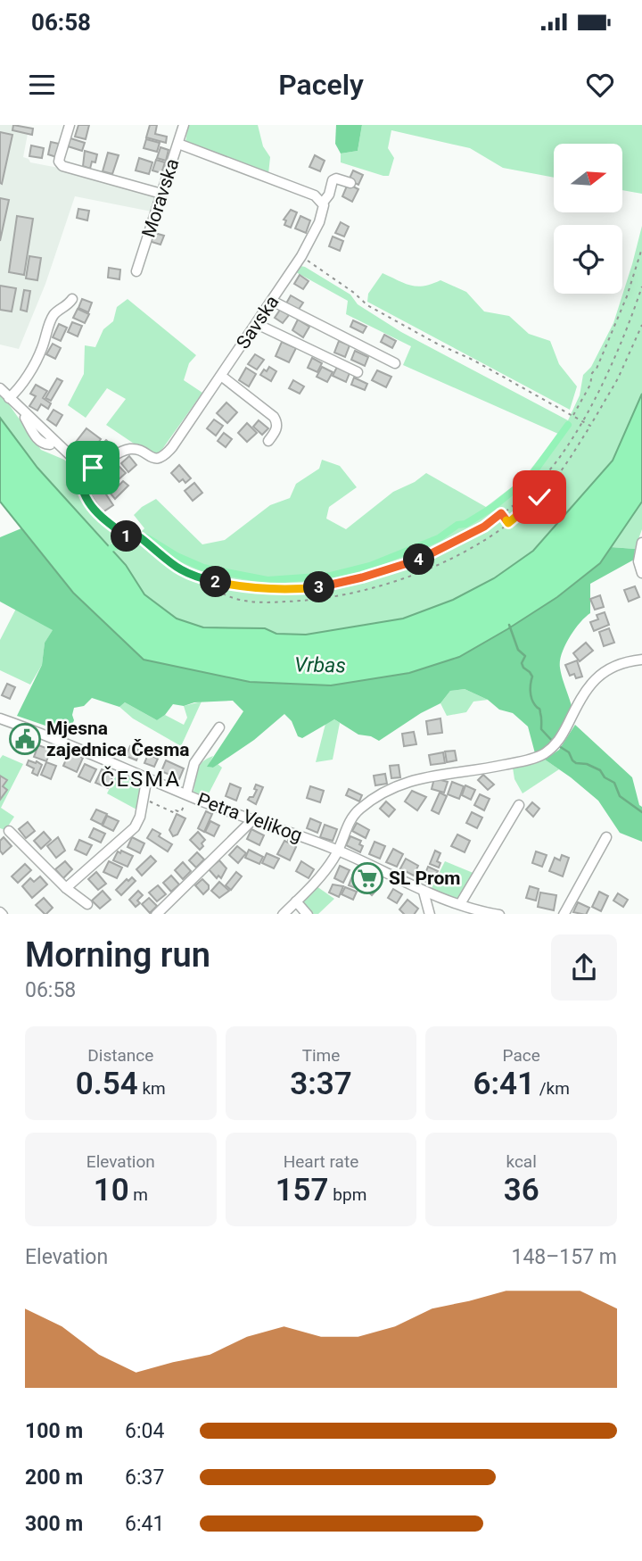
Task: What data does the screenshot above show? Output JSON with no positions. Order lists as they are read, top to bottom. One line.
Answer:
{"streets":{"street":["Moravska","Savska","Petra Velikog"]},"districts":["ČESMA"],"water":["Vrbas"],"places":{"public building":["Mjesna zajednica Česma"],"supermarket":["SL Prom"]},"north":"right","page":{"status":"06:58","header":"Pacely","pins":["1","4","2","3"],"heading":["Morning run","06:58"],"stats":[["Distance","0.54 km"],["Time","3:37"],["Pace","6:41 /km"],["Elevation","10 m"],["Heart rate","157 bpm"],["kcal","36"]],"chart":["Elevation","148–157 m"],"list":[{"name":"100 m","note":"6:04"},{"name":"200 m","note":"6:37"},{"name":"300 m","note":"6:41"}]}}
